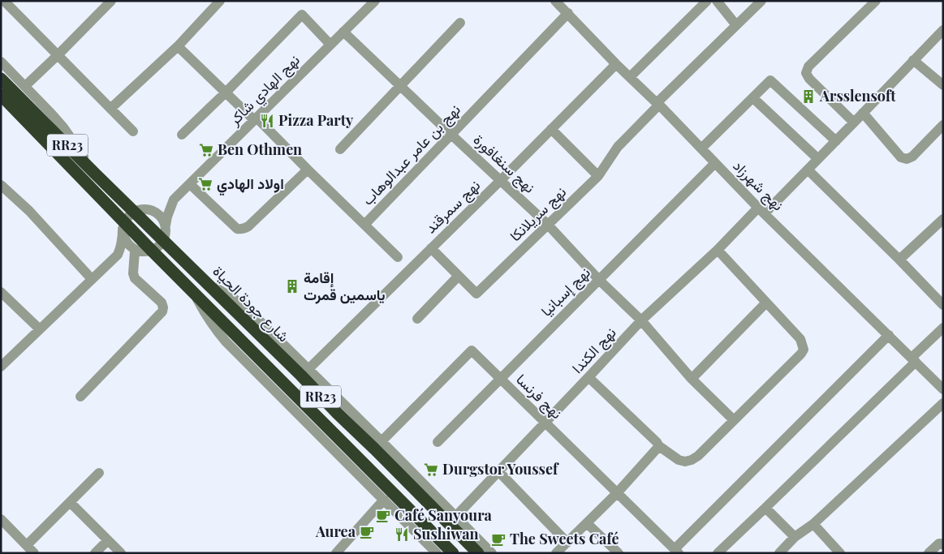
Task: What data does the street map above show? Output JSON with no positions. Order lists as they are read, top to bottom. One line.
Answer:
{"streets":{"highway":["RR23","شارع جودة الحياة"],"street":["نهج الهادي شاكر","نهج بن عامر عبدالوهاب","نهج سنغافورة","نهج شهرزاد","نهج سمرقند","نهج سريلانكا","نهج إسبانيا","نهج الكندا","نهج فرنسا"]},"crossings":[["نهج الهادي شاكر","نهج بن عامر عبدالوهاب"],["نهج الهادي شاكر","نهج سنغافورة"],["نهج بن عامر عبدالوهاب","نهج سنغافورة"],["نهج بن عامر عبدالوهاب","نهج شهرزاد"],["نهج سنغافورة","نهج سمرقند"],["نهج سنغافورة","نهج سريلانكا"],["نهج سنغافورة","نهج إسبانيا"],["نهج سنغافورة","نهج الكندا"],["نهج شهرزاد","نهج سمرقند"],["نهج شهرزاد","نهج سريلانكا"],["نهج شهرزاد","نهج إسبانيا"],["نهج شهرزاد","نهج الكندا"],["نهج سمرقند","نهج سريلانكا"],["نهج إسبانيا","نهج فرنسا"],["نهج الكندا","نهج فرنسا"]],"places":{"building":["Arsslensoft","إقامة ياسمين قمرت"],"restaurant":["Pizza Party","Sushiwan"],"supermarket":["Ben Othmen","اولاد الهادي","Durgstor Youssef"],"cafe":["Café Sanyoura","Aurea","The Sweets Café"]}}
